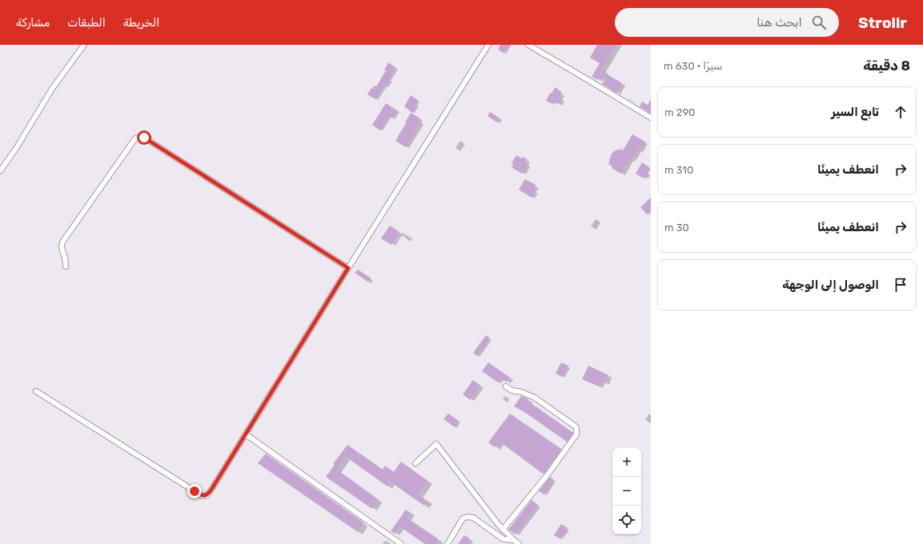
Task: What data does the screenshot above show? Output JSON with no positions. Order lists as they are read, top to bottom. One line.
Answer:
{"page":{"header":"Strollr","search":"ابحث هنا","nav":["الخريطة","الطبقات","مشاركة"],"heading":["8 دقيقة","سيرًا · 630 m"],"list":[["تابع السير","290 m"],["انعطف يمينًا","310 m"],["انعطف يمينًا","30 m"],"الوصول إلى الوجهة"],"map_buttons":["+","−"]}}
